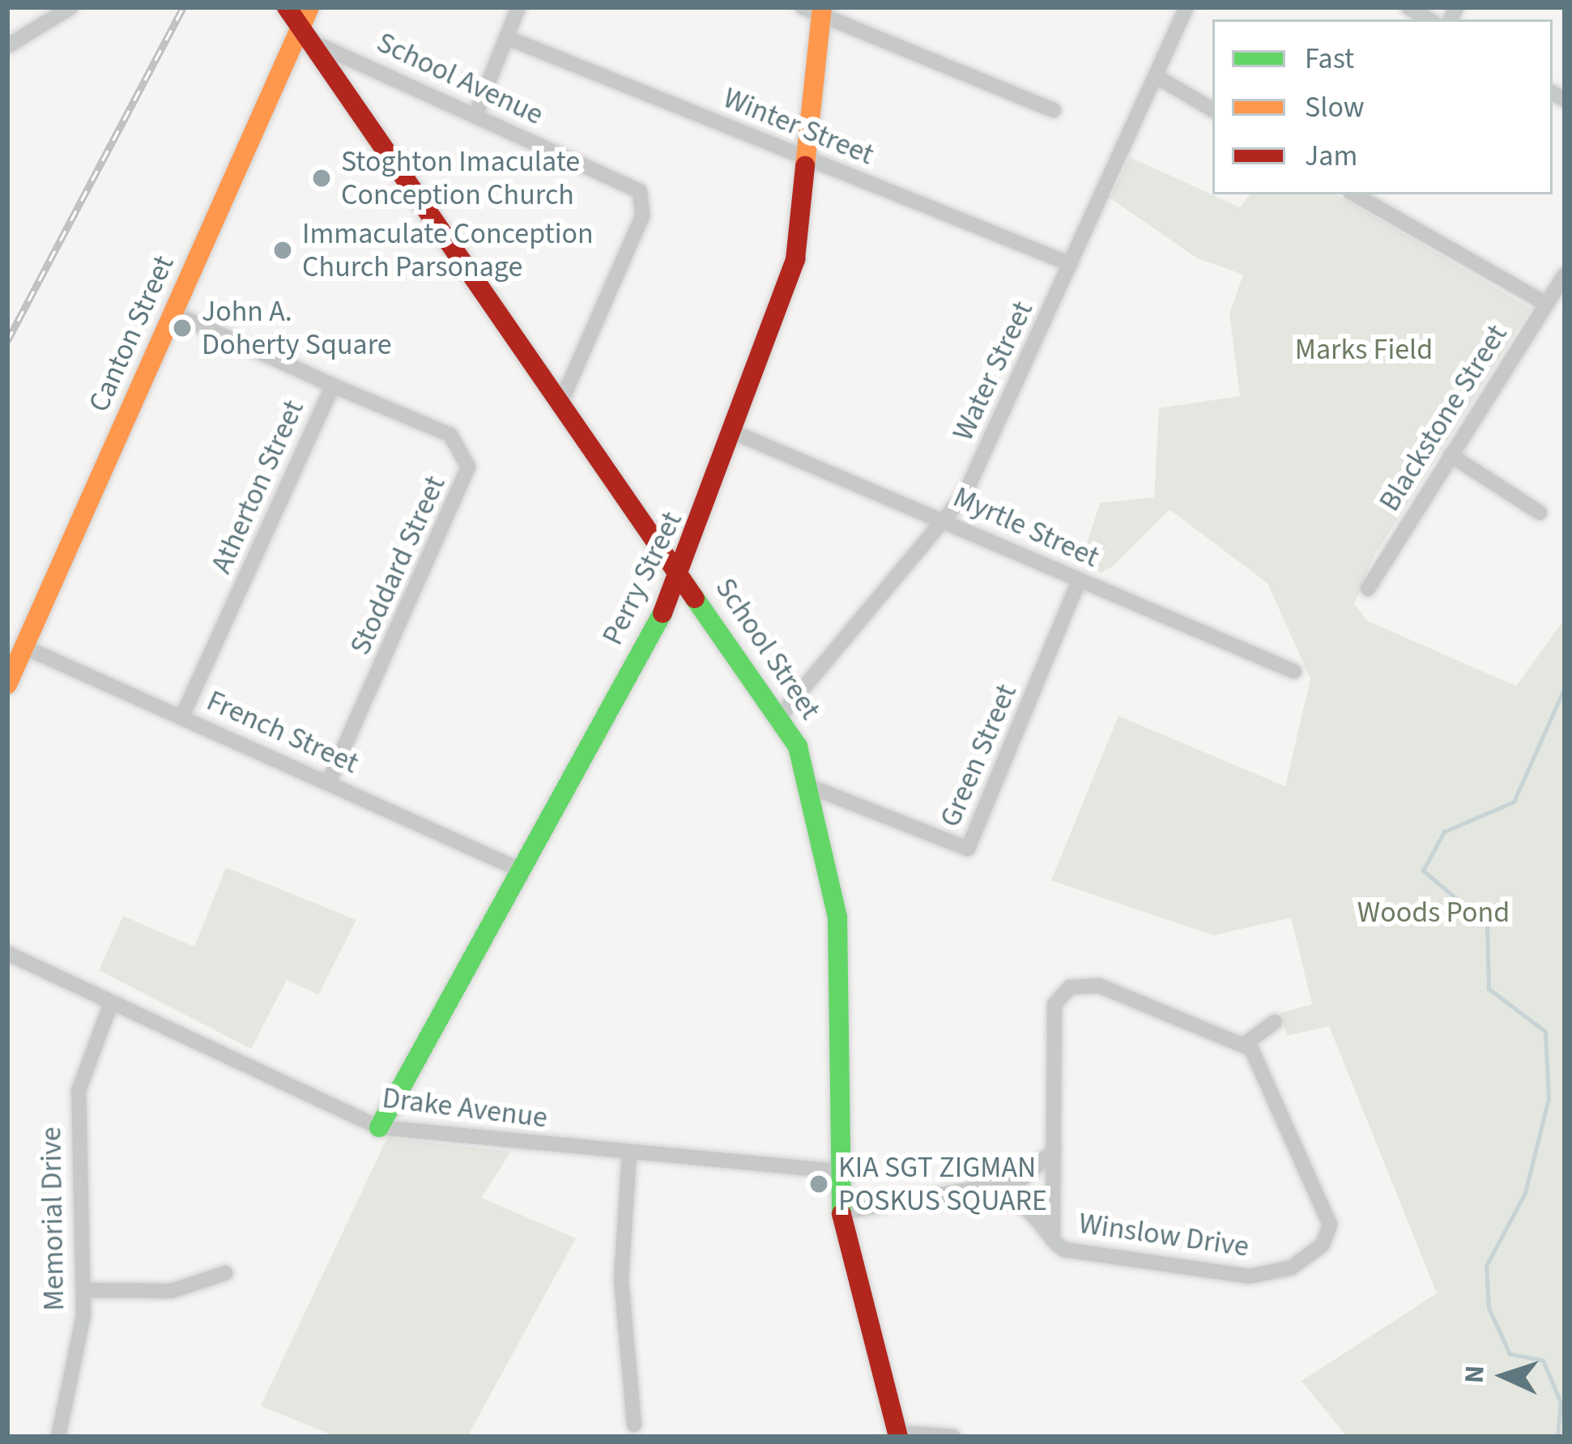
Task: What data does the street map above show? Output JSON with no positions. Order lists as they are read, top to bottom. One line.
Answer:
{"streets":{"street":["School Avenue","Winter Street","Canton Street","Water Street","Blackstone Street","Atherton Street","Myrtle Street","Stoddard Street","Perry Street","School Street","French Street","Green Street","Drake Avenue","Memorial Drive","Winslow Drive"]},"crossings":[["School Avenue","Canton Street"],["School Avenue","School Street"],["Winter Street","Water Street"],["Winter Street","Perry Street"],["Canton Street","Atherton Street"],["Canton Street","School Street"],["Canton Street","French Street"],["Water Street","Myrtle Street"],["Water Street","School Street"],["Atherton Street","Stoddard Street"],["Atherton Street","French Street"],["Myrtle Street","Perry Street"],["Myrtle Street","Green Street"],["Stoddard Street","French Street"],["Perry Street","School Street"],["Perry Street","French Street"],["Perry Street","Drake Avenue"],["School Street","Green Street"],["School Street","Drake Avenue"],["Drake Avenue","Memorial Drive"]],"parks":["Marks Field","Woods Pond"],"places":["Stoghton Imaculate Conception Church","Immaculate Conception Church Parsonage","John A. Doherty Square","KIA SGT ZIGMAN POSKUS SQUARE"],"legend":["Fast","Slow","Jam"],"north":"left"}
